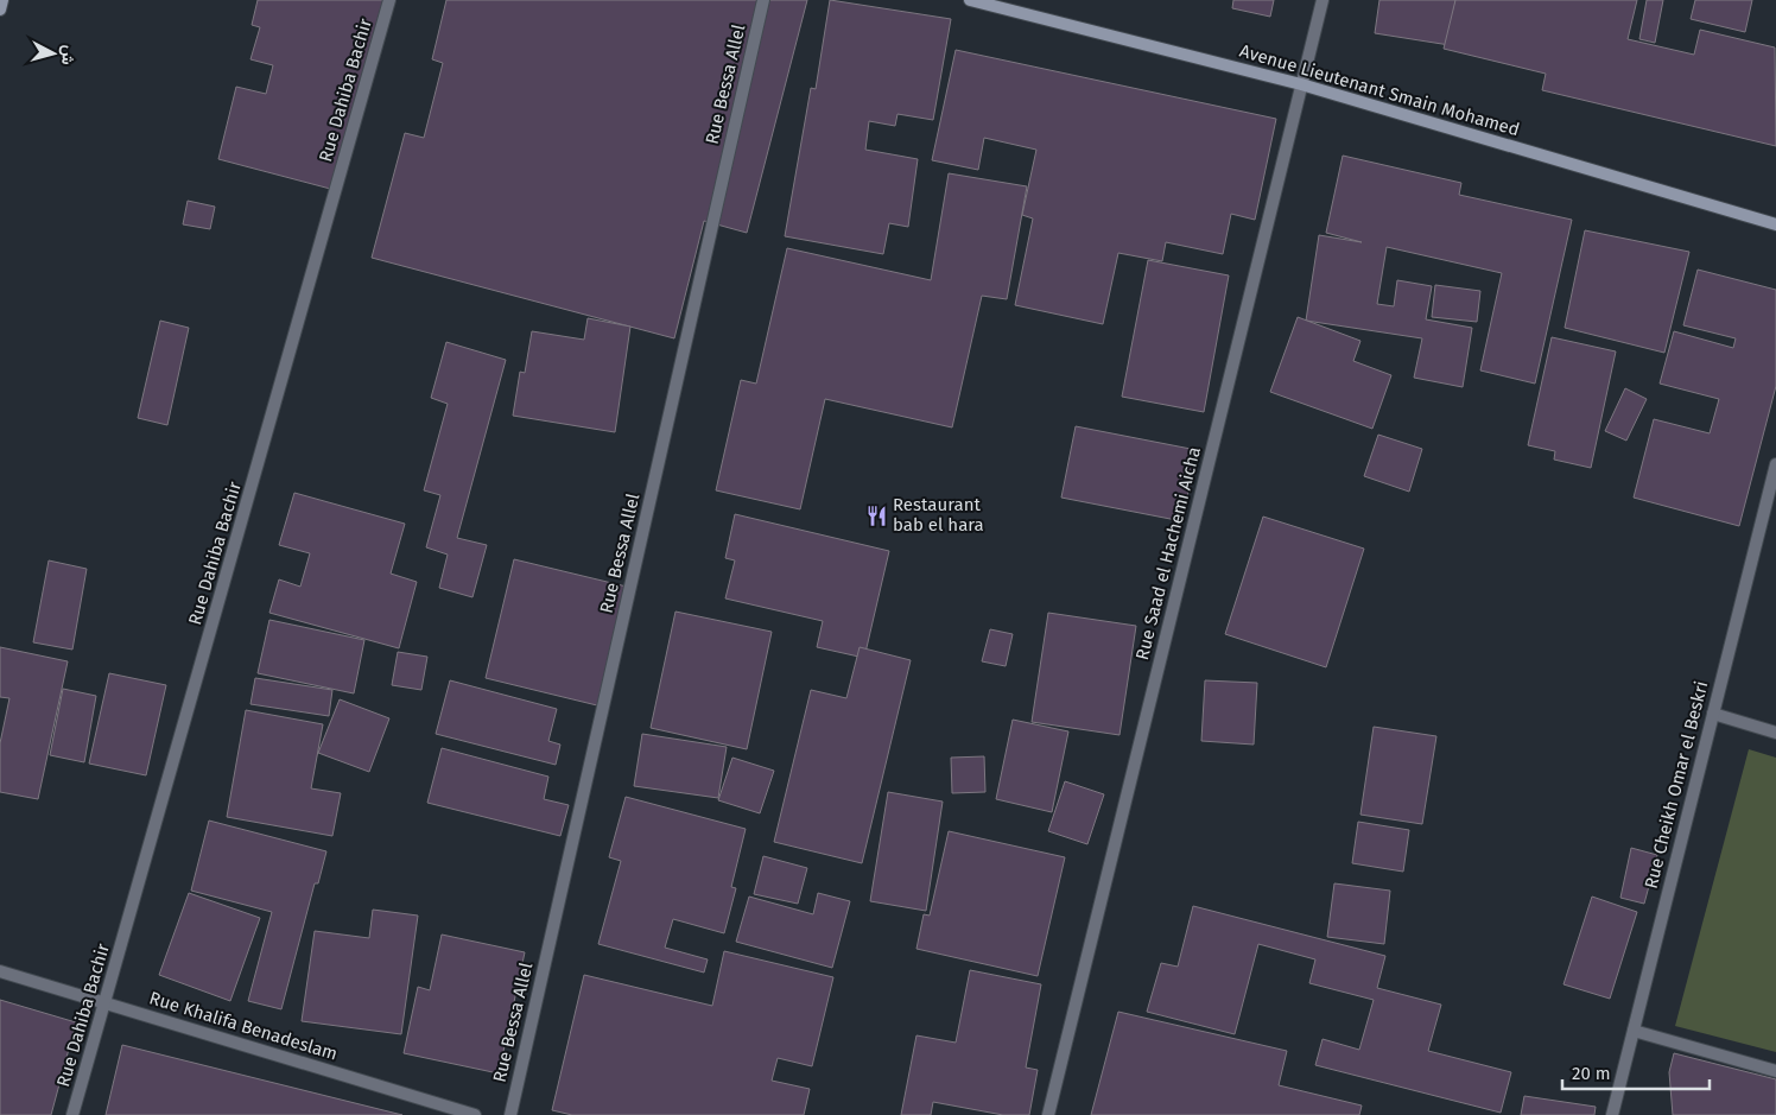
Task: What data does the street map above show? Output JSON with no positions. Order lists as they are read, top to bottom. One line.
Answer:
{"streets":{"main road":["Avenue Lieutenant Smain Mohamed"],"street":["Rue Bessa Allel","Rue Dahiba Bachir","Rue Saad el Hachemi Aicha","Rue Cheikh Omar el Beskri","Rue Khalifa Benadeslam"]},"crossings":[["Rue Dahiba Bachir","Rue Khalifa Benadeslam"],["Avenue Lieutenant Smain Mohamed","Rue Saad el Hachemi Aicha"]],"places":{"restaurant":["Restaurant bab el hara"]},"scale_bar":"20 m","north":"right"}
